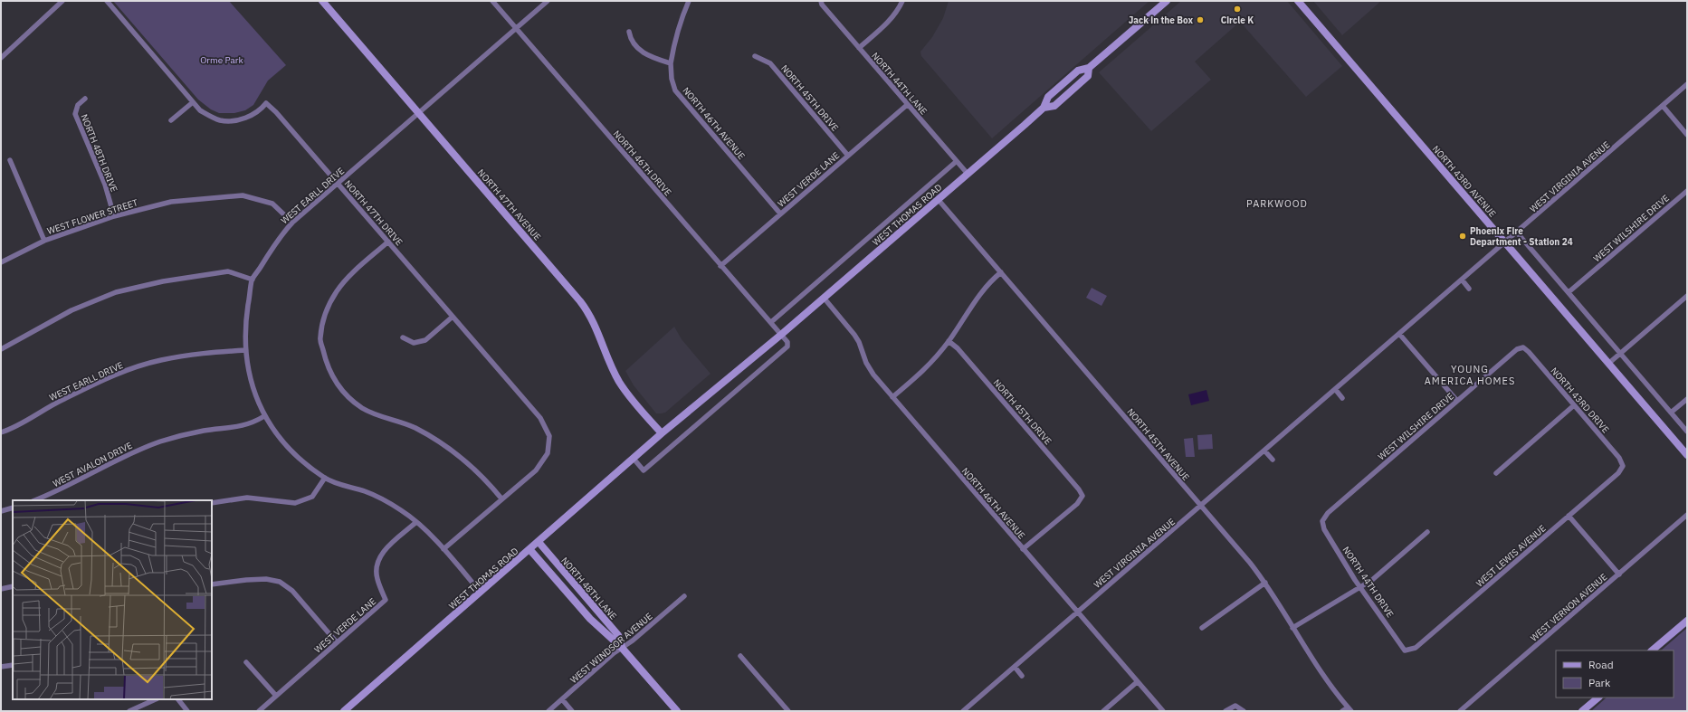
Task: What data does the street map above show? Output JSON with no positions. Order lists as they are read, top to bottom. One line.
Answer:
{"streets":{"main road":["NORTH 43RD AVENUE","NORTH 47TH AVENUE","WEST THOMAS ROAD","NORTH 48TH LANE"],"street":["NORTH 44TH LANE","NORTH 45TH DRIVE","NORTH 46TH AVENUE","NORTH 48TH DRIVE","NORTH 46TH DRIVE","WEST VIRGINIA AVENUE","WEST VERDE LANE","WEST EARLL DRIVE","NORTH 47TH DRIVE","WEST FLOWER STREET","WEST WILSHIRE DRIVE","NORTH 43RD DRIVE","NORTH 45TH AVENUE","WEST AVALON DRIVE","WEST LEWIS AVENUE","NORTH 44TH DRIVE","WEST VERNON AVENUE","WEST WINDSOR AVENUE"]},"crossings":[["NORTH 44TH LANE","WEST VERDE LANE"],["NORTH 44TH LANE","WEST THOMAS ROAD"],["NORTH 45TH DRIVE","NORTH 46TH AVENUE"],["NORTH 45TH DRIVE","WEST VERDE LANE"],["NORTH 46TH AVENUE","WEST VIRGINIA AVENUE"],["NORTH 46TH AVENUE","WEST VERDE LANE"],["NORTH 46TH AVENUE","WEST THOMAS ROAD"],["NORTH 48TH DRIVE","WEST FLOWER STREET"],["NORTH 46TH DRIVE","WEST VERDE LANE"],["NORTH 46TH DRIVE","WEST EARLL DRIVE"],["NORTH 46TH DRIVE","WEST THOMAS ROAD"],["WEST VIRGINIA AVENUE","NORTH 43RD AVENUE"],["WEST VIRGINIA AVENUE","NORTH 45TH AVENUE"],["WEST EARLL DRIVE","NORTH 47TH AVENUE"],["WEST EARLL DRIVE","NORTH 47TH DRIVE"],["WEST EARLL DRIVE","WEST FLOWER STREET"],["NORTH 47TH AVENUE","WEST THOMAS ROAD"],["WEST THOMAS ROAD","NORTH 45TH AVENUE"],["WEST THOMAS ROAD","NORTH 48TH LANE"],["WEST WILSHIRE DRIVE","NORTH 43RD DRIVE"],["WEST WILSHIRE DRIVE","NORTH 44TH DRIVE"],["NORTH 43RD DRIVE","WEST LEWIS AVENUE"],["WEST LEWIS AVENUE","NORTH 44TH DRIVE"],["NORTH 48TH LANE","WEST WINDSOR AVENUE"]],"districts":["PARKWOOD","YOUNG AMERICA HOMES"],"parks":["Orme Park"],"places":["Circle K","Jack in the Box","Phoenix Fire Department - Station 24"],"legend":["Road","Park"]}
